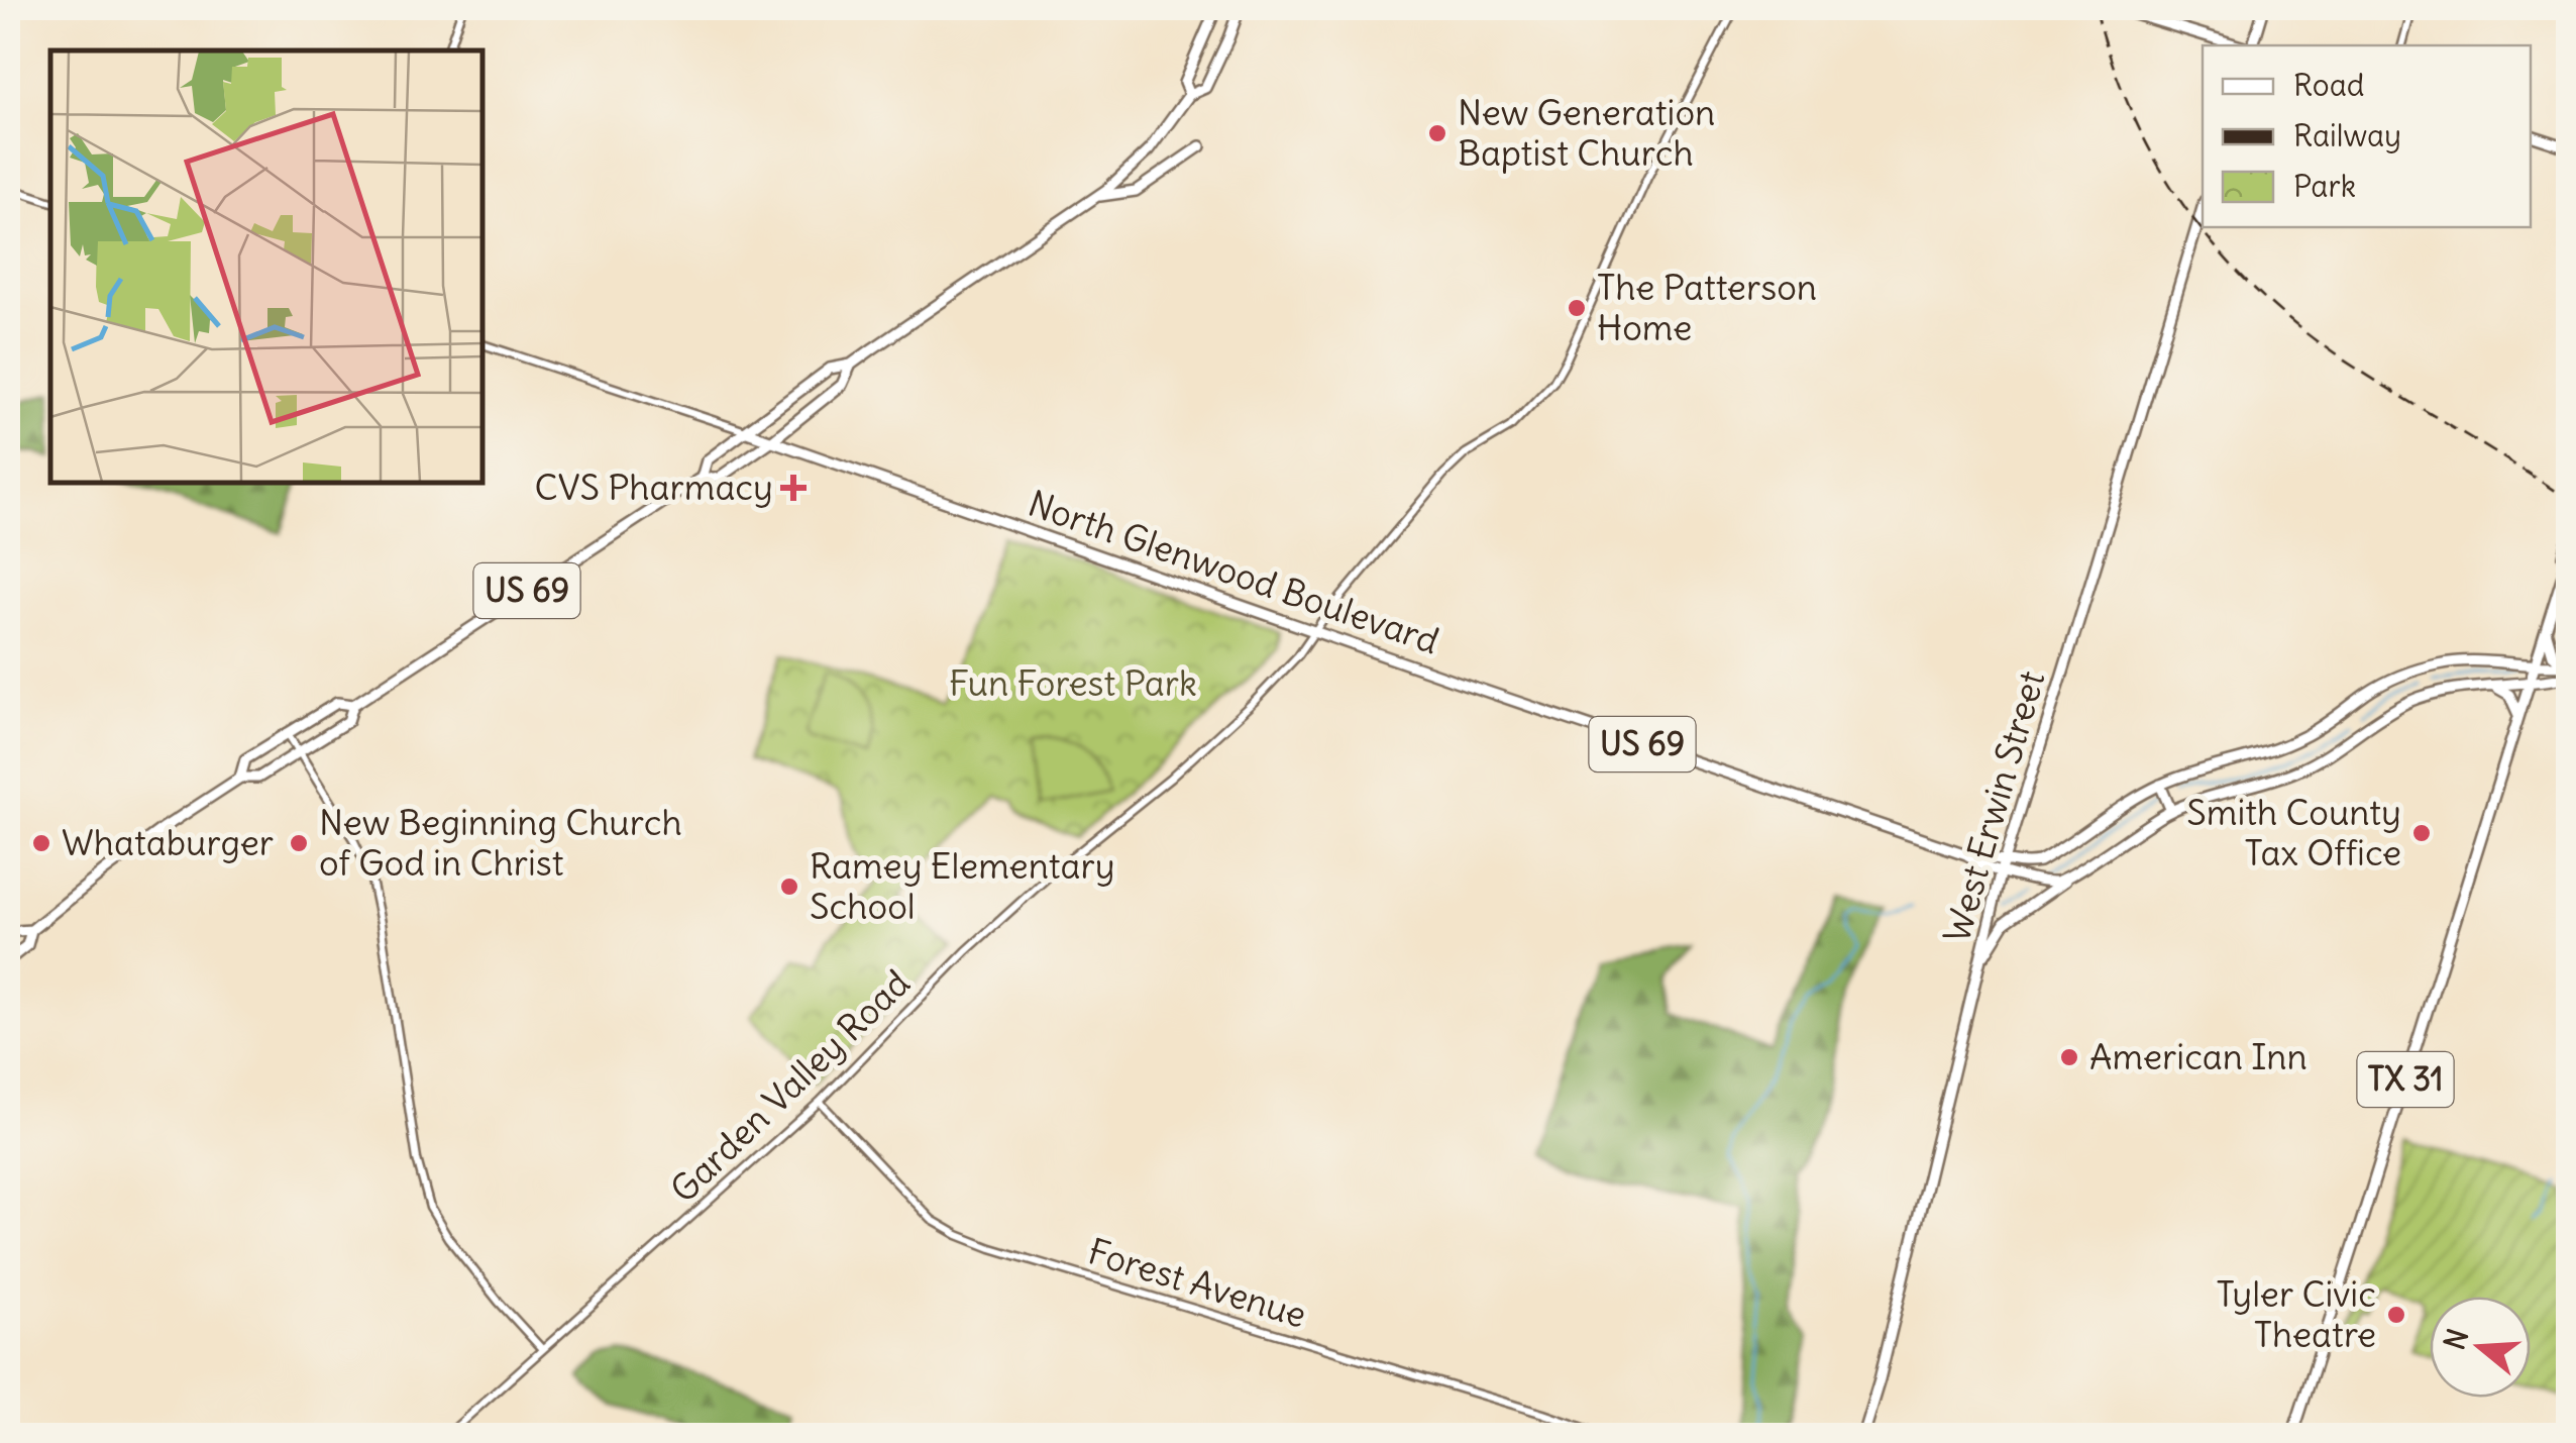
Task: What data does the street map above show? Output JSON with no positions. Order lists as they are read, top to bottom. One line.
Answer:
{"streets":{"main road":["North Glenwood Boulevard","US 69","West Erwin Street","TX 31"],"street":["Garden Valley Road","Forest Avenue"]},"crossings":[["North Glenwood Boulevard","US 69"],["North Glenwood Boulevard","West Erwin Street"],["North Glenwood Boulevard","Garden Valley Road"],["US 69","West Erwin Street"],["Garden Valley Road","Forest Avenue"]],"parks":["Fun Forest Park"],"places":{"other":["New Generation Baptist Church","The Patterson Home","Smith County Tax Office","Whataburger","New Beginning Church of God in Christ","Ramey Elementary School","American Inn","Tyler Civic Theatre"],"health":["CVS Pharmacy"]},"legend":["Road","Railway","Park"],"north":"left"}
